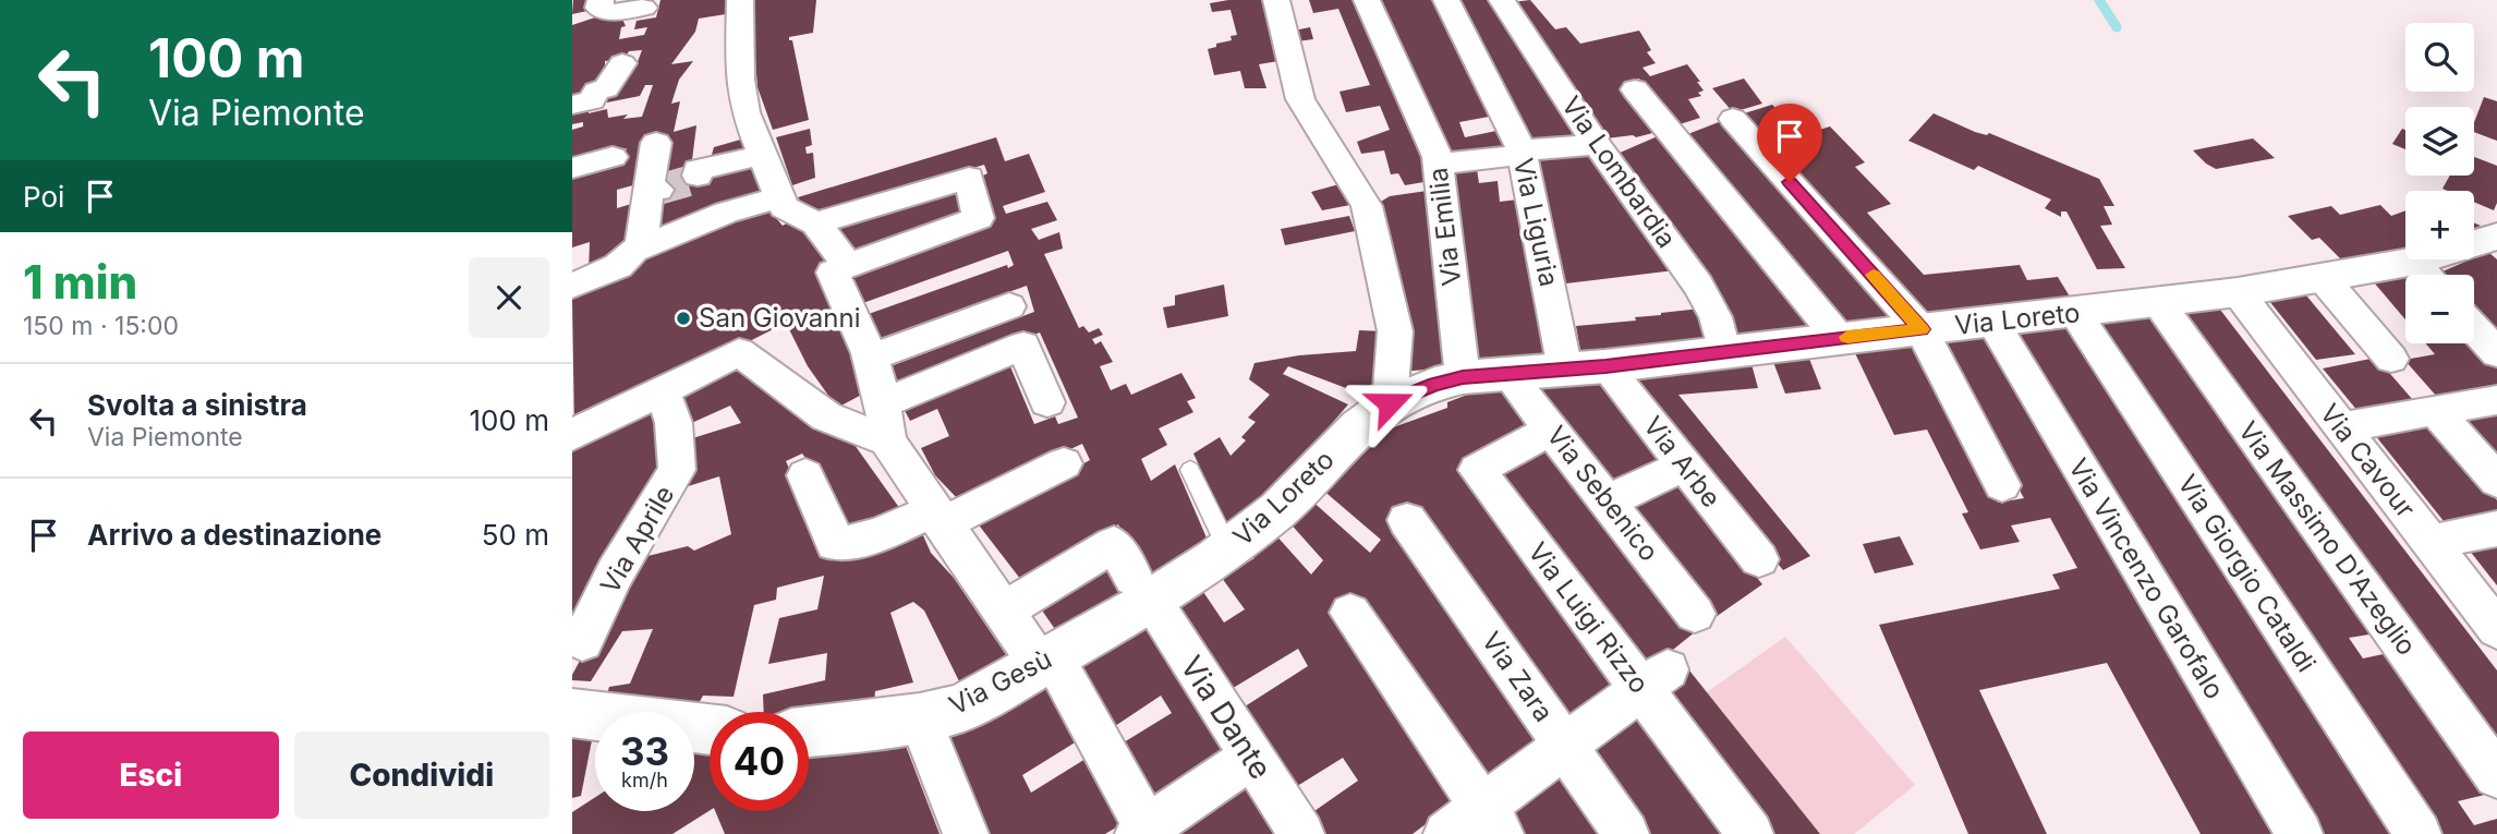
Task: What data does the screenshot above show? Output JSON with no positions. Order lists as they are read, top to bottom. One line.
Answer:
{"streets":{"street":["Via Lombardia","Via Liguria","Via Emilia","Via Loreto","Via Cavour","Via Arbe","Via Sebenico","Via Massimo D'Azeglio","Via Aprile","Via Giorgio Cataldi","Via Vincenzo Garofalo","Via Luigi Rizzo","Via Zara","Via Gesù","Via Dante"]},"crossings":[["Via Lombardia","Via Loreto"],["Via Liguria","Via Loreto"],["Via Emilia","Via Loreto"],["Via Loreto","Via Cavour"],["Via Loreto","Via Arbe"],["Via Loreto","Via Sebenico"],["Via Loreto","Via Massimo D'Azeglio"],["Via Loreto","Via Giorgio Cataldi"],["Via Loreto","Via Vincenzo Garofalo"],["Via Loreto","Via Gesù"],["Via Loreto","Via Dante"],["Via Sebenico","Via Luigi Rizzo"],["Via Gesù","Via Dante"]],"places":["San Giovanni"],"page":{"turn":["100 m","Via Piemonte"],"map_buttons":["+","−"],"then":"Poi","heading":["1 min","150 m · 15:00"],"list":[{"name":"Svolta a sinistra","note":"Via Piemonte","value":"100 m"},{"name":"Arrivo a destinazione","value":"50 m"}],"speed":"33 km/h","limit":"40","buttons":["Esci","Condividi"]}}
